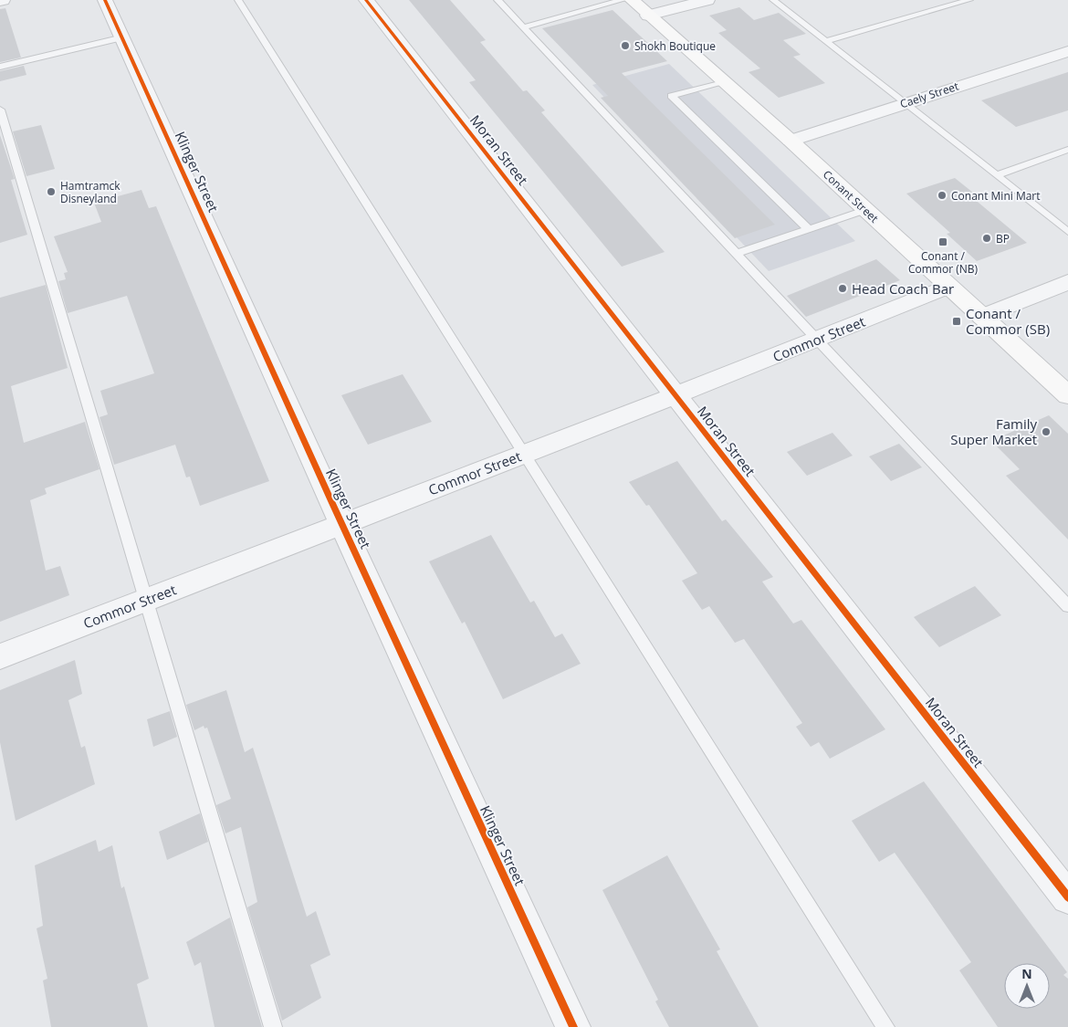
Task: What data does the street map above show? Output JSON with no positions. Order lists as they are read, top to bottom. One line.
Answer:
{"streets":{"main road":["Conant Street"],"street":["Caely Street","Moran Street","Klinger Street","Commor Street"]},"crossings":[["Caely Street","Conant Street"],["Moran Street","Commor Street"],["Klinger Street","Commor Street"],["Conant Street","Commor Street"]],"places":{"other":["Shokh Boutique","Hamtramck Disneyland","Conant Mini Mart","BP","Head Coach Bar","Family Super Market"],"transit":["Conant / Commor (NB)","Conant / Commor (SB)"]},"north":"top"}
